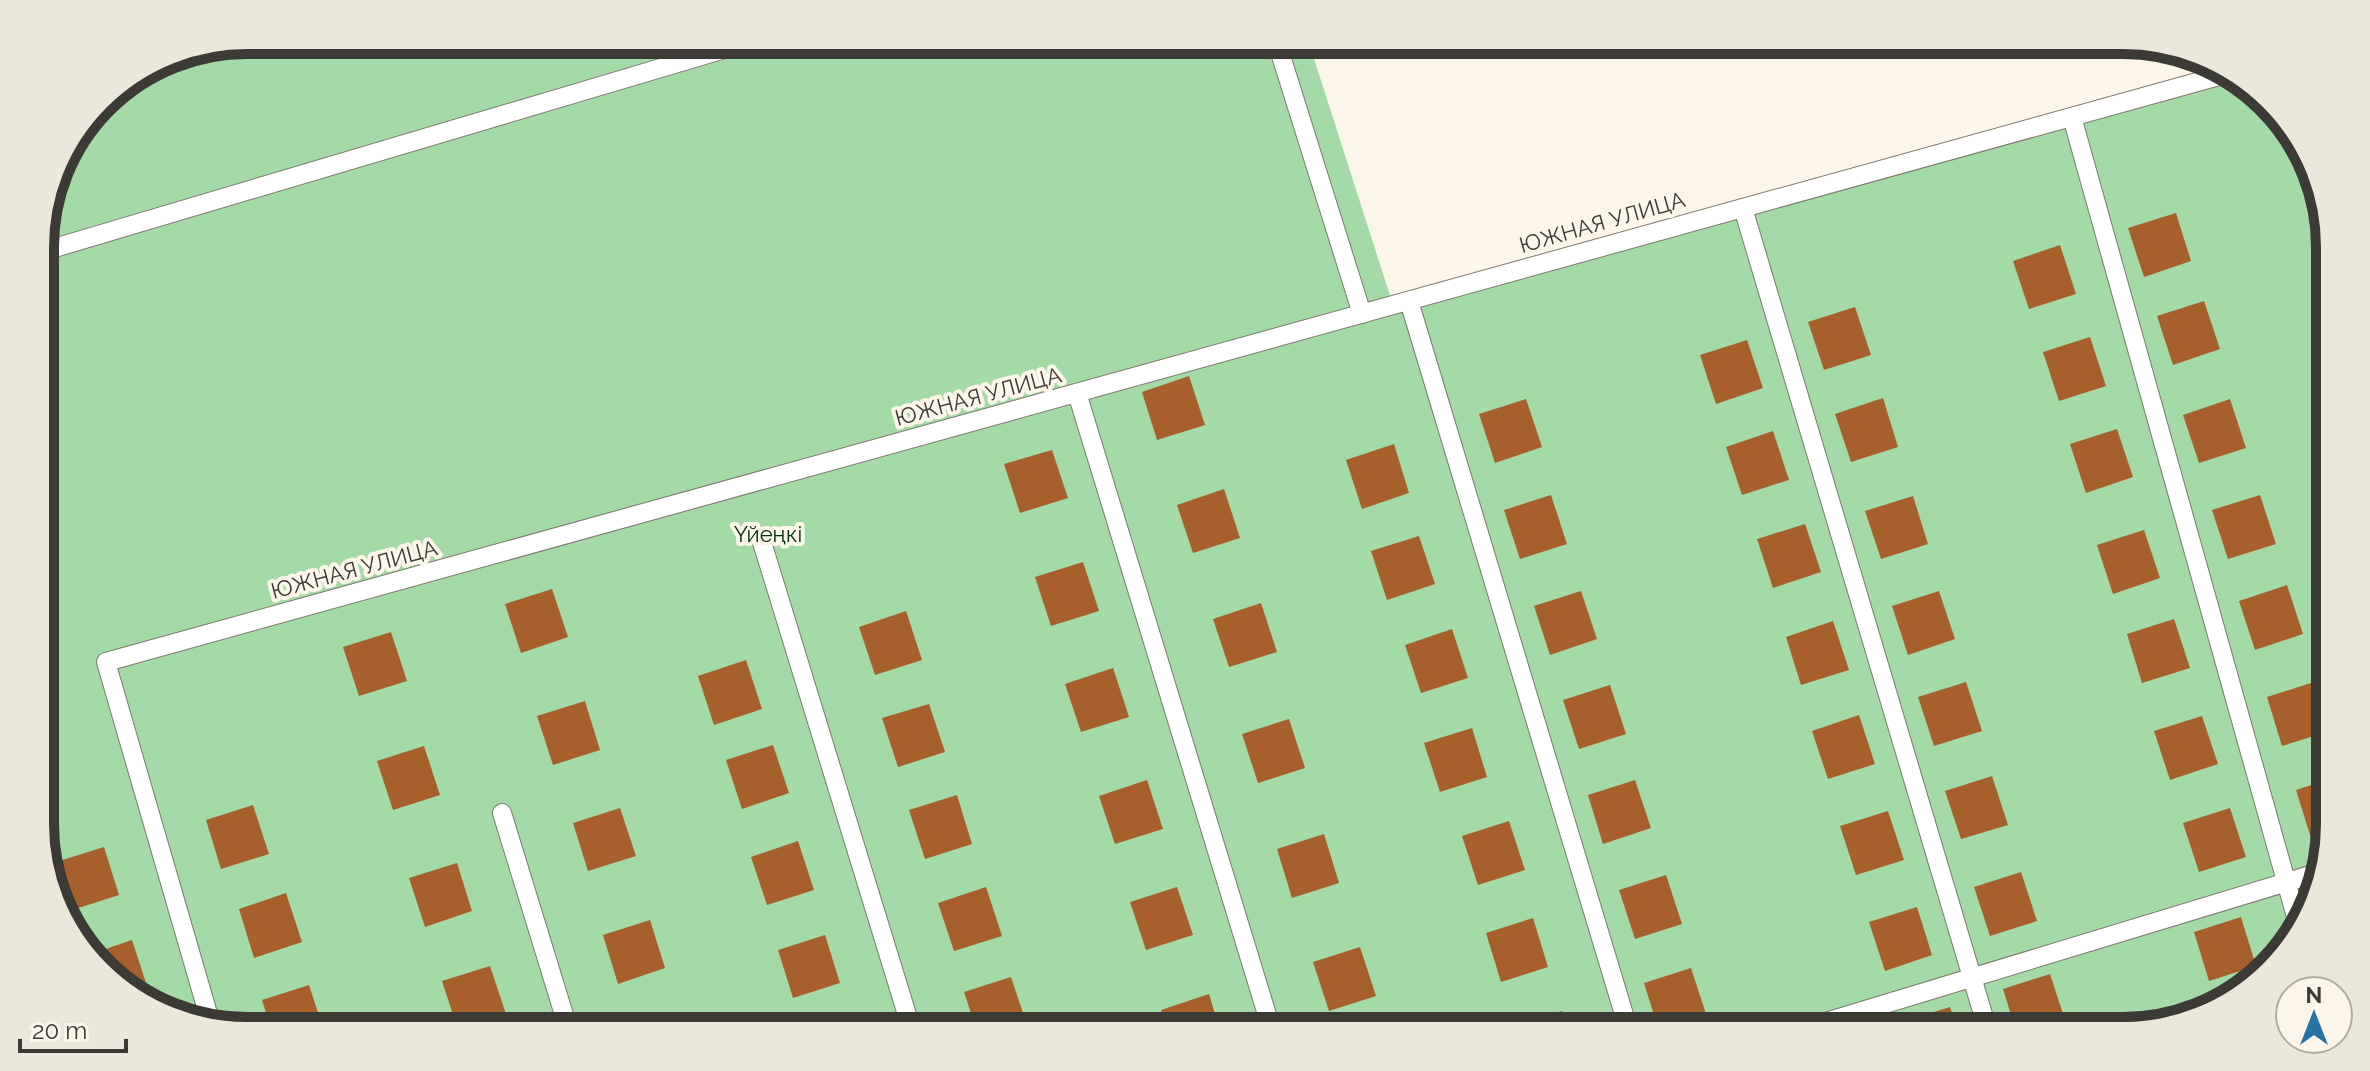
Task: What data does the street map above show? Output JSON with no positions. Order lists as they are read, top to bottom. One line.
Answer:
{"streets":{"lane":["ЮЖНАЯ УЛИЦА"]},"parks":["Үйеңкі"],"scale_bar":"20 m","north":"top"}
